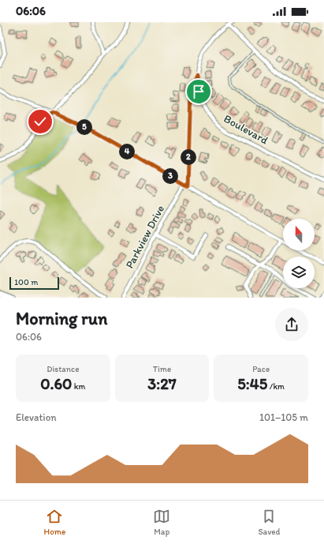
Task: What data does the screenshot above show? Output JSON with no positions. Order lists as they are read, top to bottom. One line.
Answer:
{"streets":{"street":["Boulevard","Parkview Drive"]},"scale_bar":"100 m","north":"top","page":{"status":"06:06","pins":["5","4","2","3"],"scale":"100 m","heading":["Morning run","06:06"],"stats":[["Distance","0.60 km"],["Time","3:27"],["Pace","5:45 /km"]],"chart":["Elevation","101–105 m"],"tabs":["Home","Map","Saved"]}}
